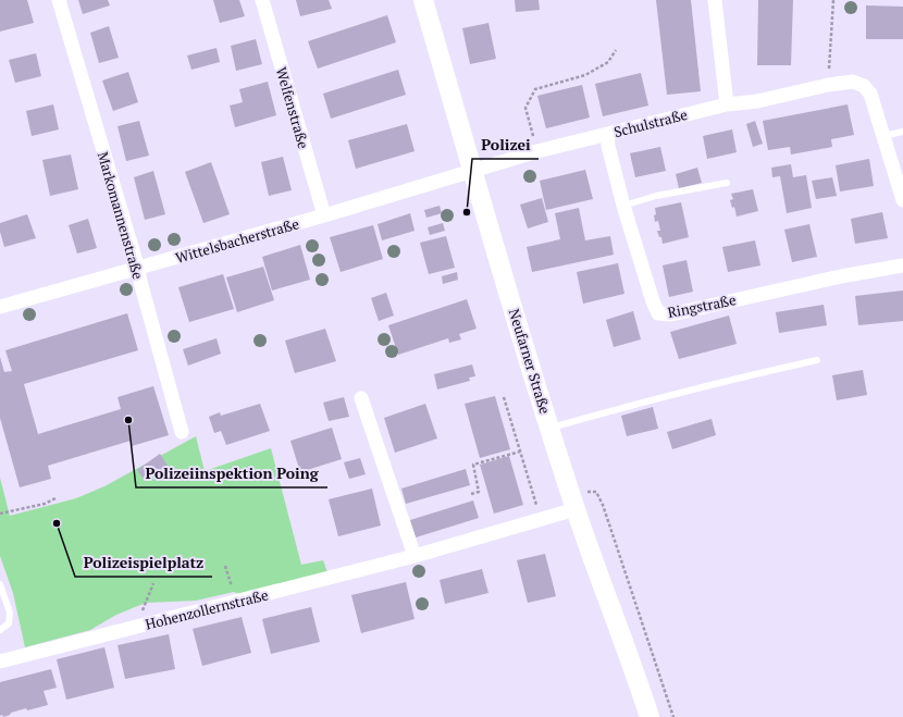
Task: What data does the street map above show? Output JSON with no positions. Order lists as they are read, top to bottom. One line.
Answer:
{"streets":{"street":["Welfenstraße","Schulstraße","Markomannenstraße","Wittelsbacherstraße","Ringstraße","Neufarner Straße","Hohenzollernstraße"]},"crossings":[["Welfenstraße","Wittelsbacherstraße"],["Schulstraße","Wittelsbacherstraße"],["Schulstraße","Ringstraße"],["Schulstraße","Neufarner Straße"],["Markomannenstraße","Wittelsbacherstraße"],["Wittelsbacherstraße","Neufarner Straße"],["Neufarner Straße","Hohenzollernstraße"]],"places":["Polizei","Polizeiinspektion Poing","Polizeispielplatz"]}
